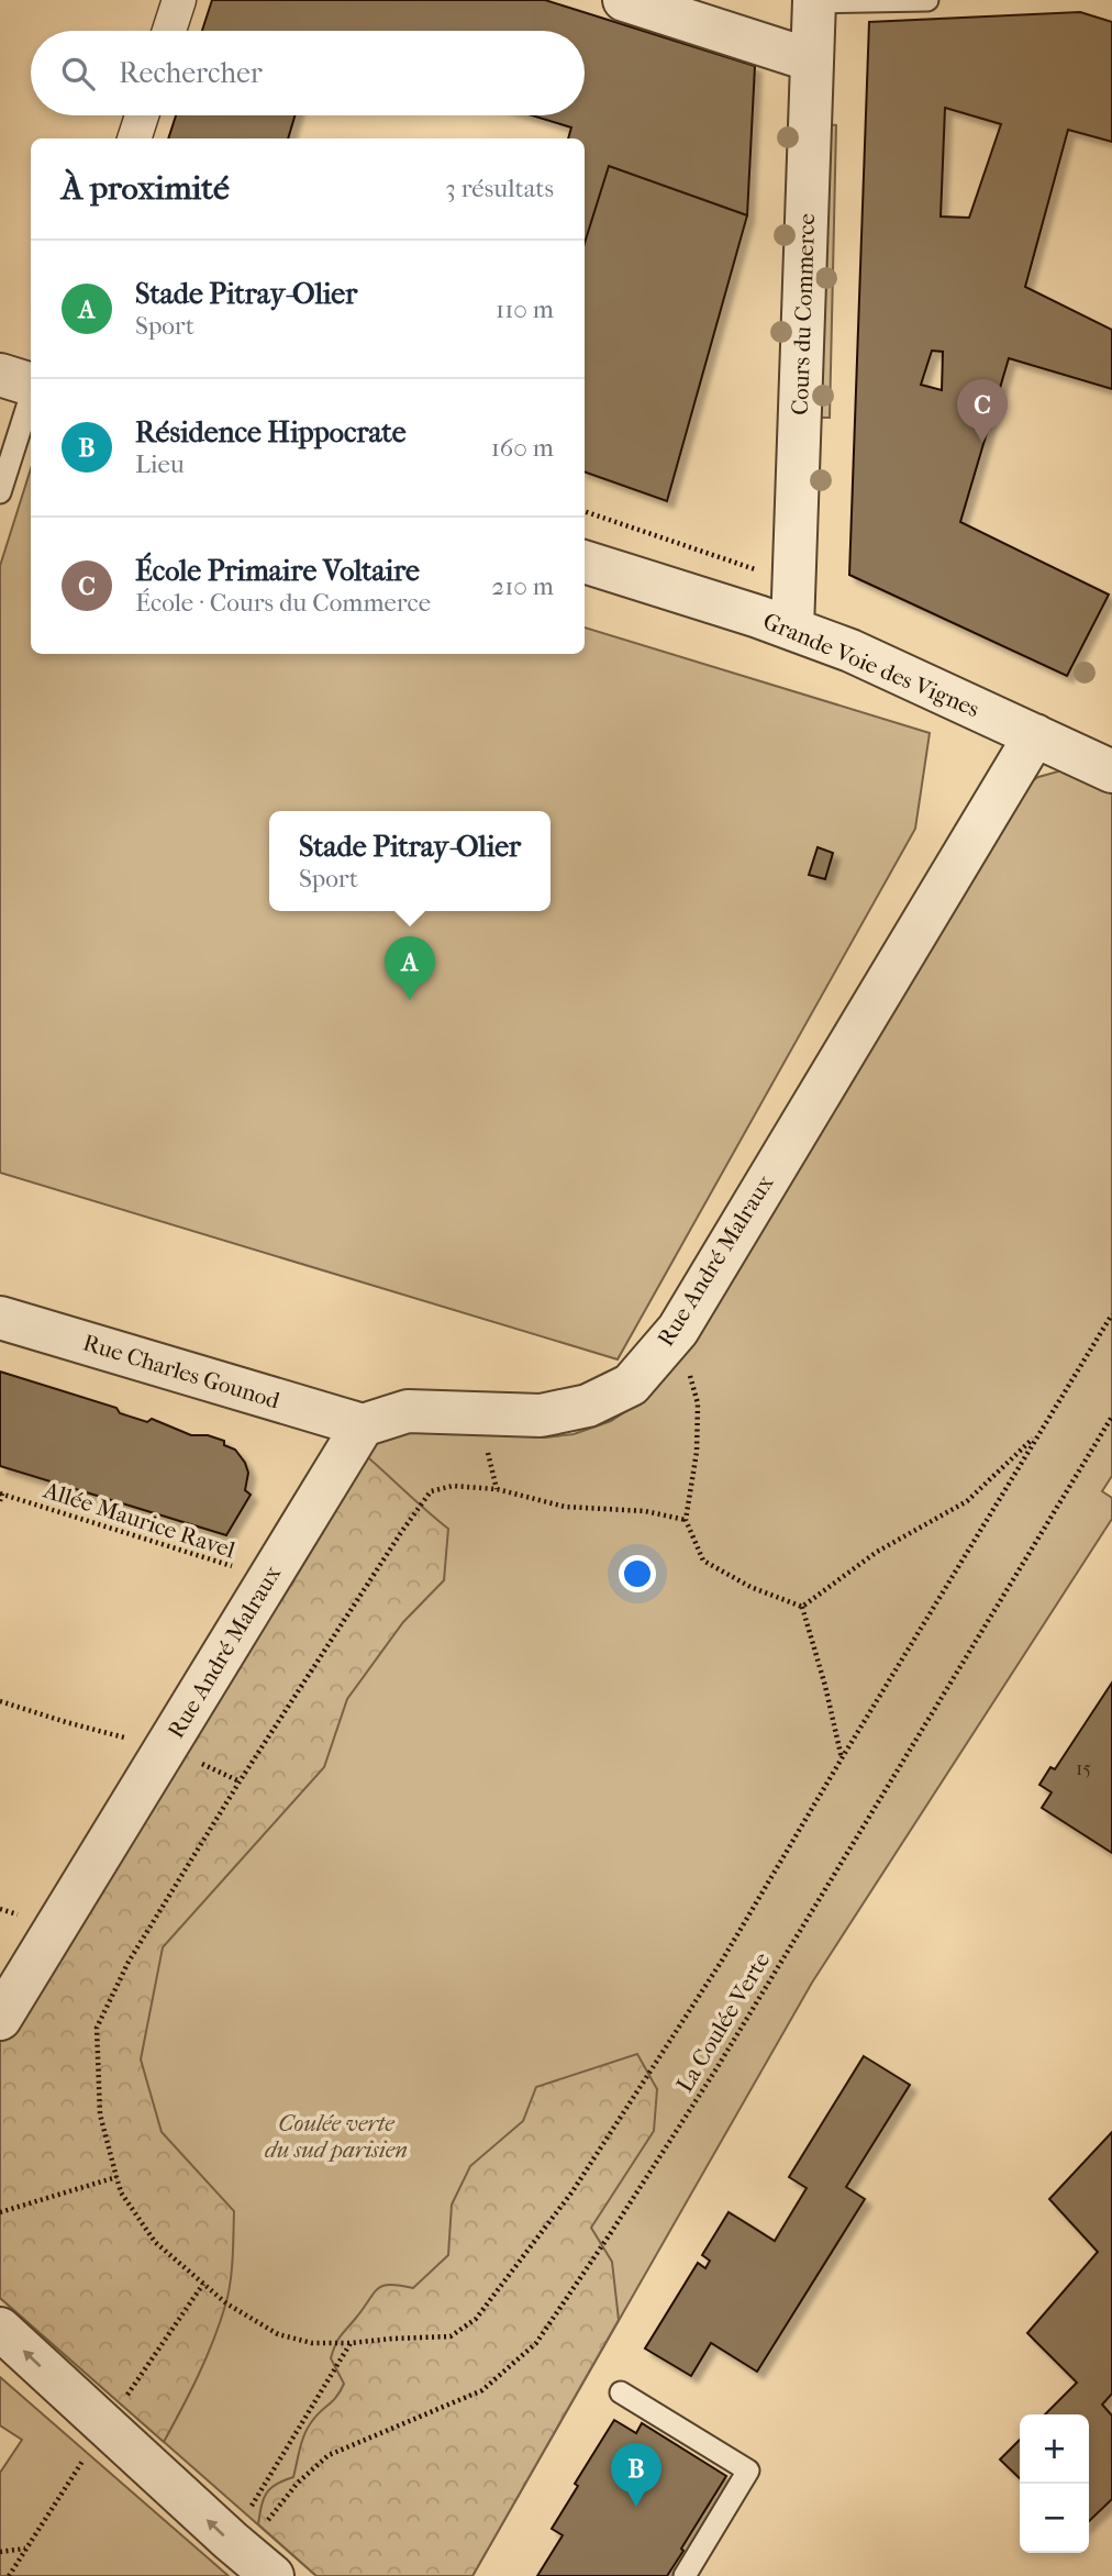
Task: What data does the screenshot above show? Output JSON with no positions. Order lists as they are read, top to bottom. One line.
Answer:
{"streets":{"street":["Cours du Commerce","Grande Voie des Vignes","Rue André Malraux","Rue Charles Gounod"],"path":["Allée Maurice Ravel","La Coulée Verte"]},"crossings":[["Cours du Commerce","Grande Voie des Vignes"],["Grande Voie des Vignes","Rue André Malraux"],["Rue André Malraux","Rue Charles Gounod"],["Rue André Malraux","Allée Maurice Ravel"]],"parks":["Coulée verte du sud parisien"],"house_numbers":["15"],"page":{"search":"Rechercher","heading":["À proximité","3 résultats"],"list":[{"mark":"A","name":"Stade Pitray-Olier","note":"Sport","value":"110 m"},{"mark":"B","name":"Résidence Hippocrate","note":"Lieu","value":"160 m"},{"mark":"C","name":"École Primaire Voltaire","note":"École · Cours du Commerce","value":"210 m"}],"pins":["C","A","B"],"popup":["Stade Pitray-Olier","Sport"],"map_buttons":["+","−"]}}
